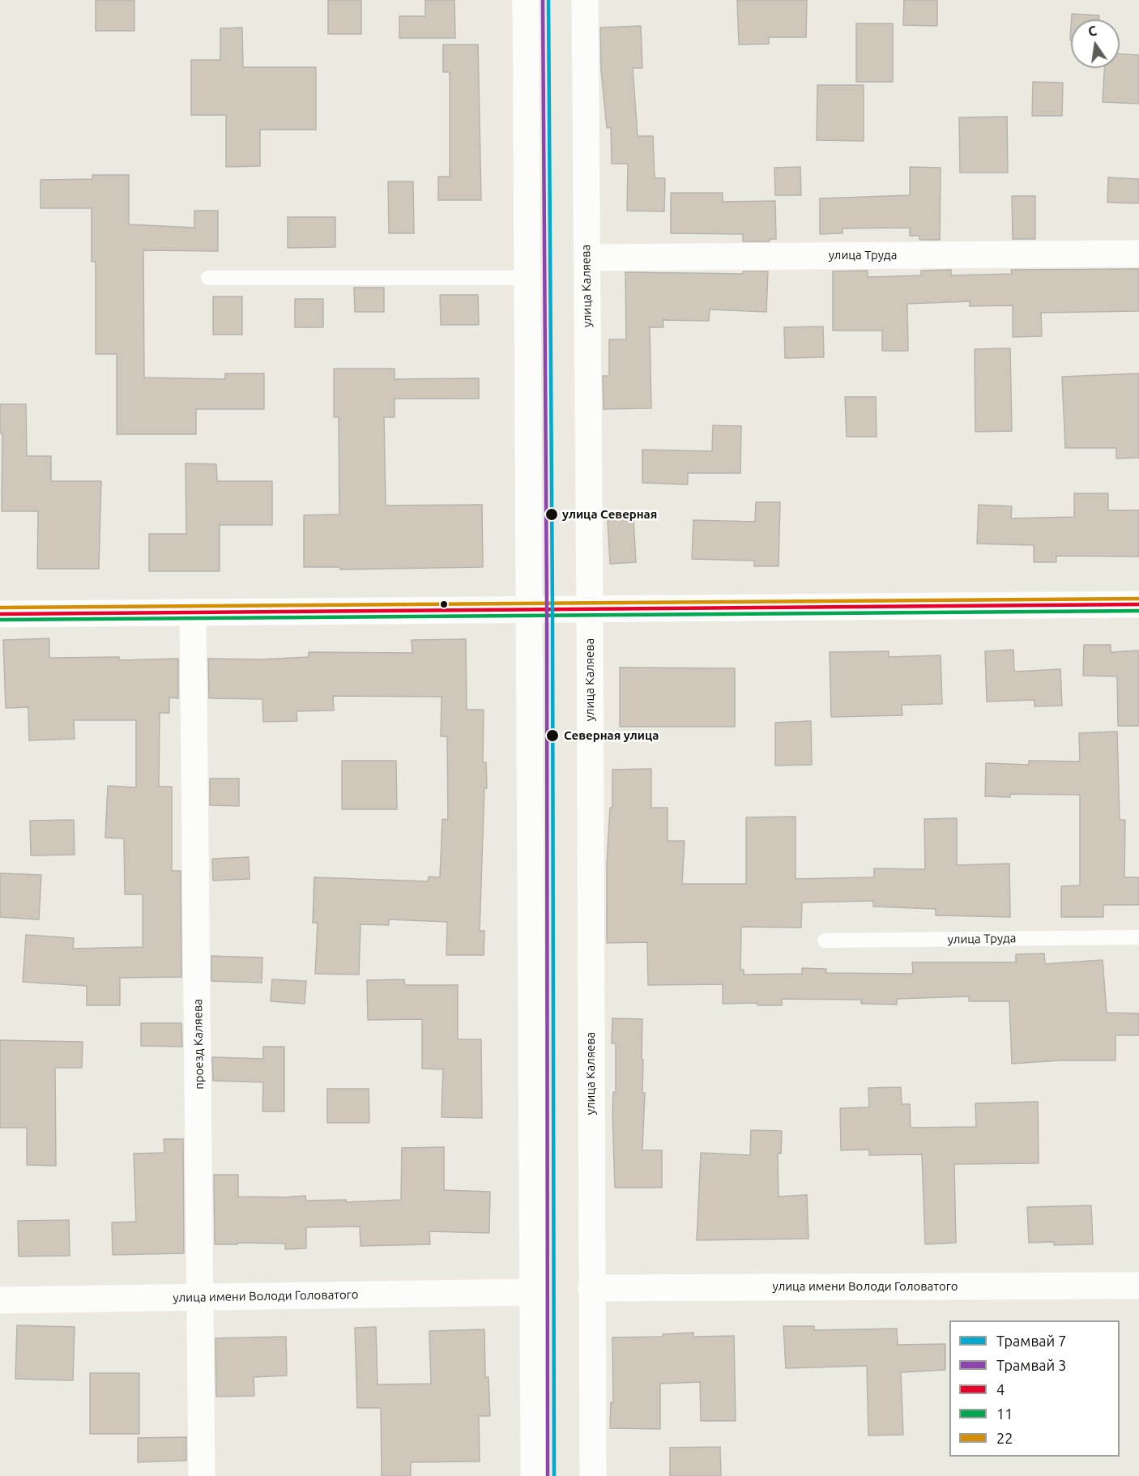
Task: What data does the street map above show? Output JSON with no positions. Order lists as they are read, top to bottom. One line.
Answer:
{"streets":{"street":["улица Труда","улица Каляева","проезд Каляева","улица имени Володи Головатого"]},"crossings":[["улица Труда","улица Каляева"],["улица Каляева","улица имени Володи Головатого"],["проезд Каляева","улица имени Володи Головатого"]],"places":["улица Северная","Северная улица"],"lines":["tram line 7","tram line 3","transit line 22","transit line 4","transit line 11"],"legend":["Трамвай 7","Трамвай 3","4","11","22"],"north":"top"}
